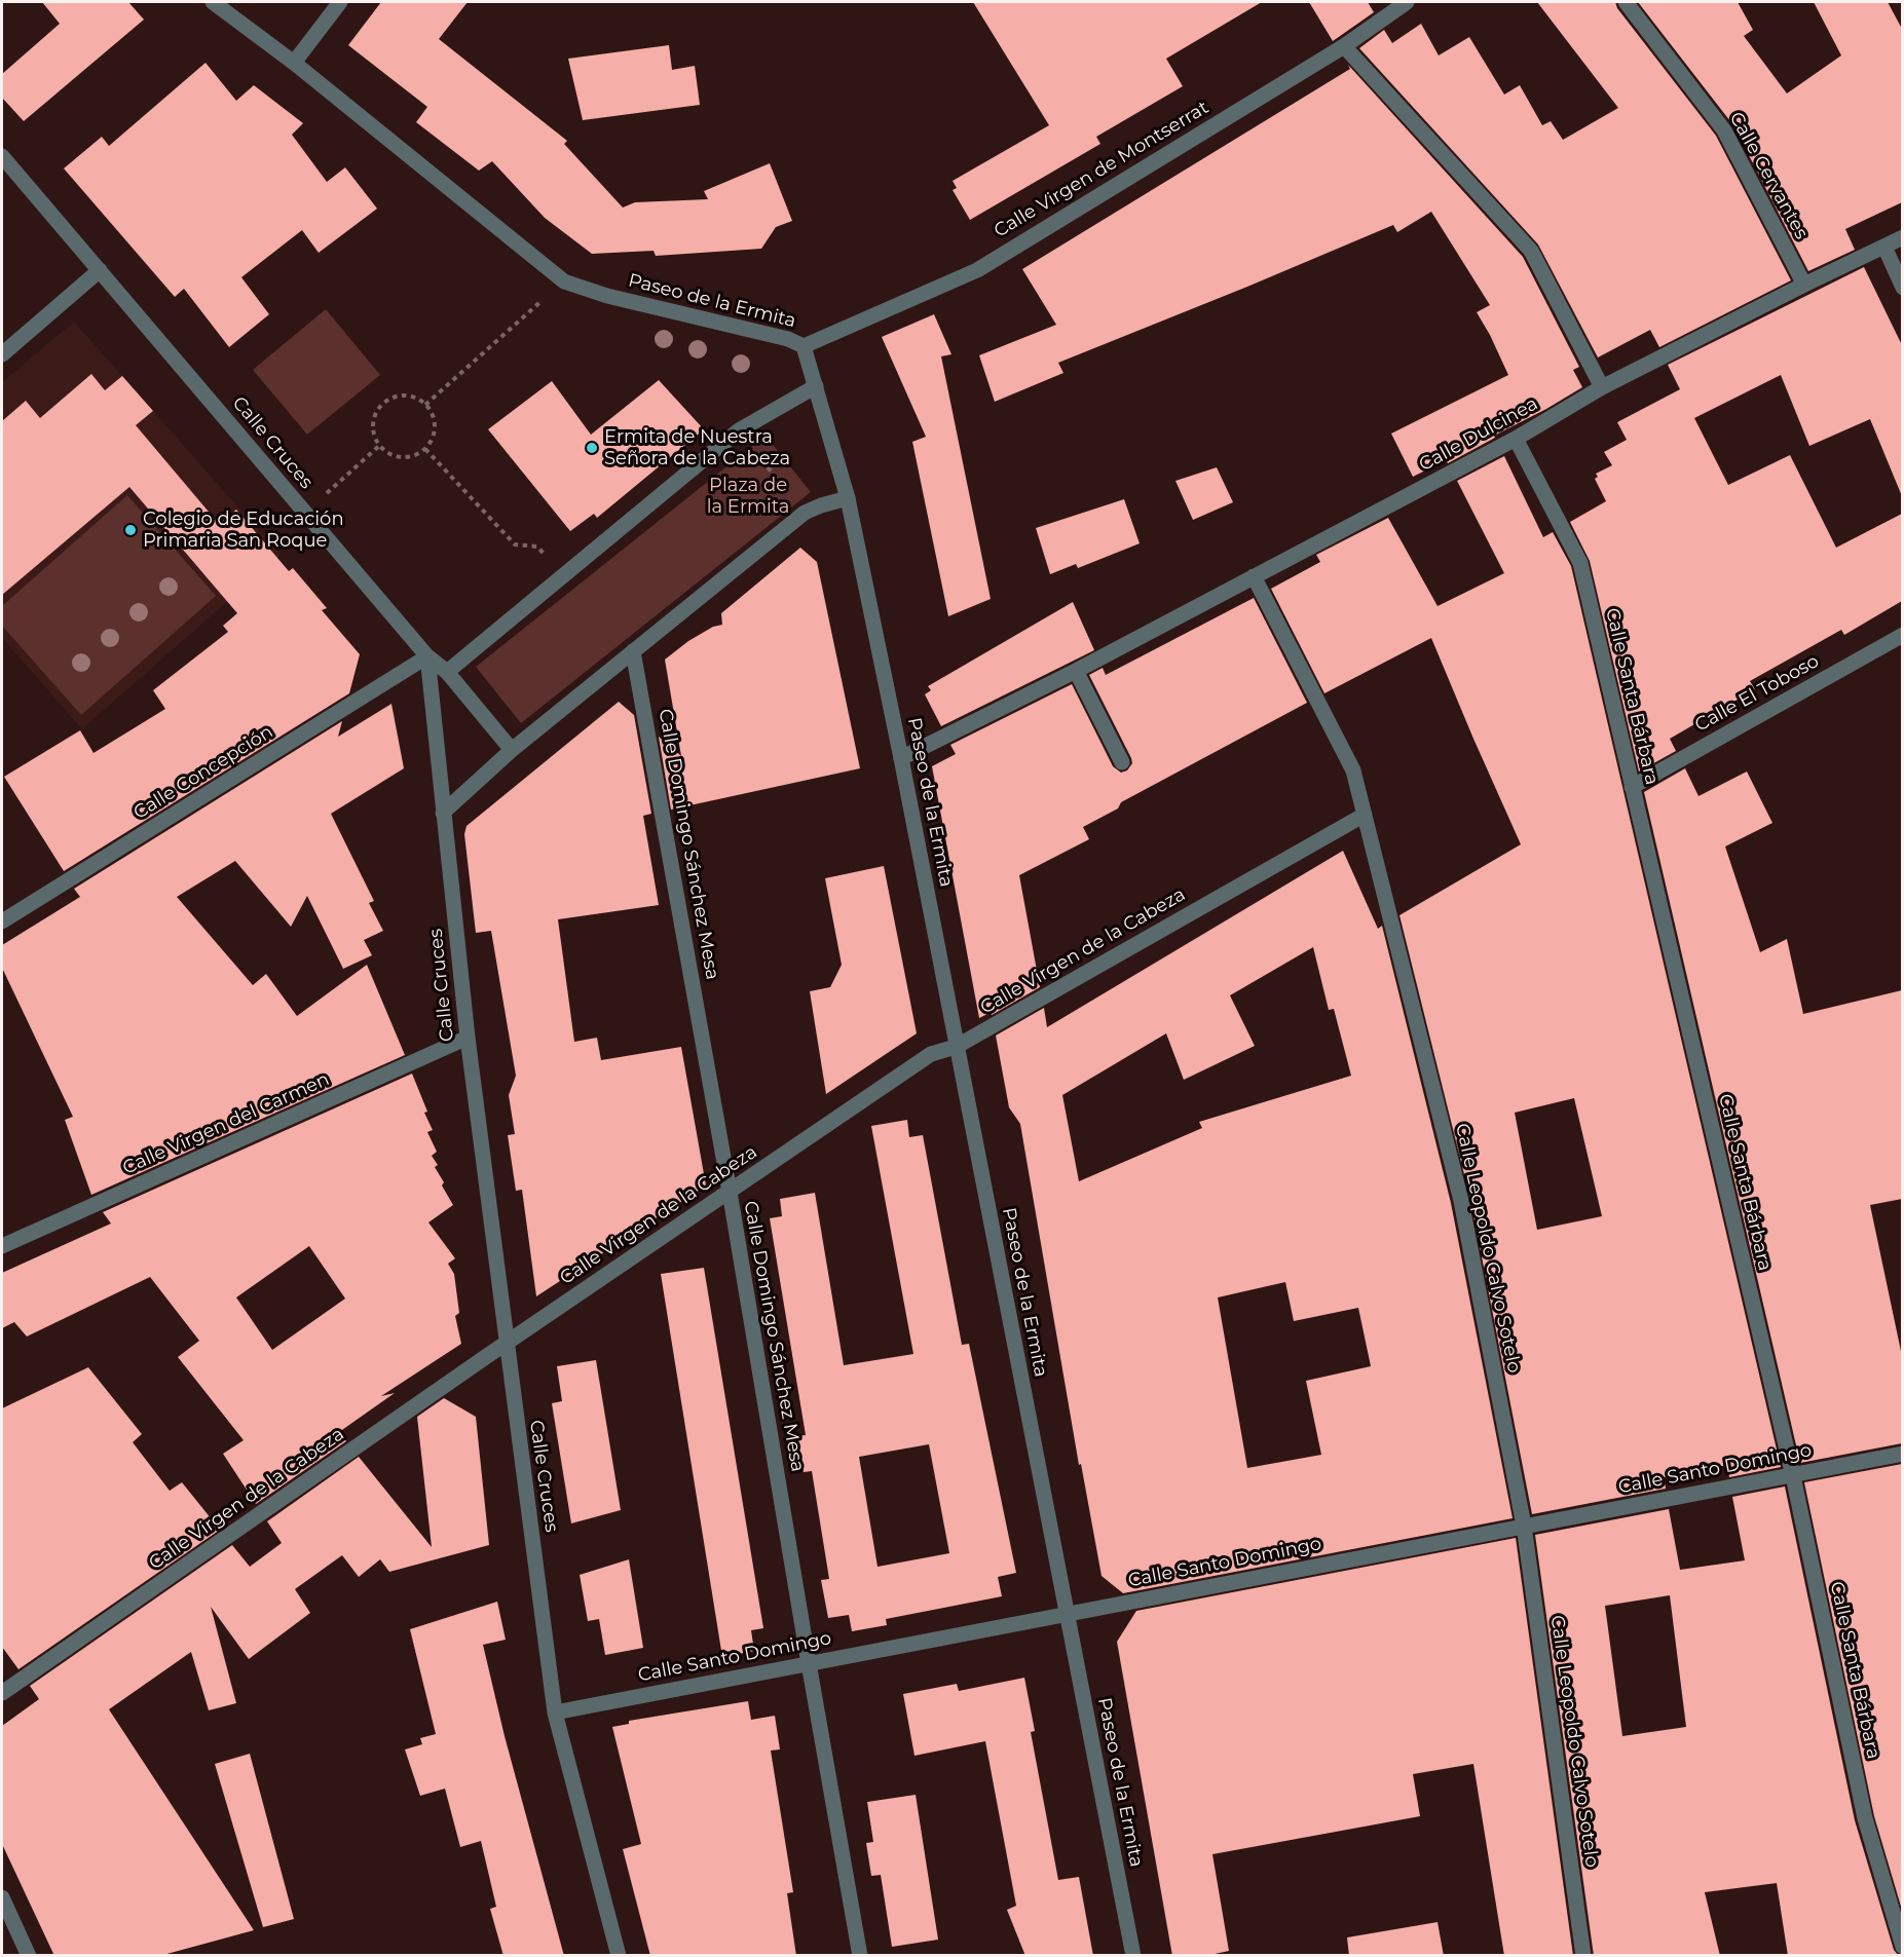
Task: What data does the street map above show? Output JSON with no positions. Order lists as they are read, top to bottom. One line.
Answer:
{"streets":{"street":["Calle Virgen de Montserrat","Calle Cervantes","Paseo de la Ermita","Calle Dulcinea","Calle Cruces","Calle El Toboso","Calle Santa Bárbara","Calle Concepción","Calle Domingo Sánchez Mesa","Calle Virgen de la Cabeza","Calle Virgen del Carmen","Calle Leopoldo Calvo Sotelo","Calle Santo Domingo"]},"crossings":[["Calle Virgen de Montserrat","Paseo de la Ermita"],["Calle Cervantes","Calle Dulcinea"],["Paseo de la Ermita","Calle Dulcinea"],["Paseo de la Ermita","Calle Virgen de la Cabeza"],["Paseo de la Ermita","Calle Santo Domingo"],["Calle Dulcinea","Calle Santa Bárbara"],["Calle Dulcinea","Calle Leopoldo Calvo Sotelo"],["Calle Cruces","Calle Concepción"],["Calle Cruces","Calle Virgen de la Cabeza"],["Calle Cruces","Calle Virgen del Carmen"],["Calle Cruces","Calle Santo Domingo"],["Calle El Toboso","Calle Santa Bárbara"],["Calle Santa Bárbara","Calle Santo Domingo"],["Calle Domingo Sánchez Mesa","Calle Virgen de la Cabeza"],["Calle Domingo Sánchez Mesa","Calle Santo Domingo"],["Calle Virgen de la Cabeza","Calle Leopoldo Calvo Sotelo"],["Calle Leopoldo Calvo Sotelo","Calle Santo Domingo"]],"parks":["Plaza de la Ermita"],"places":["Ermita de Nuestra Señora de la Cabeza","Colegio de Educación Primaria San Roque"]}
